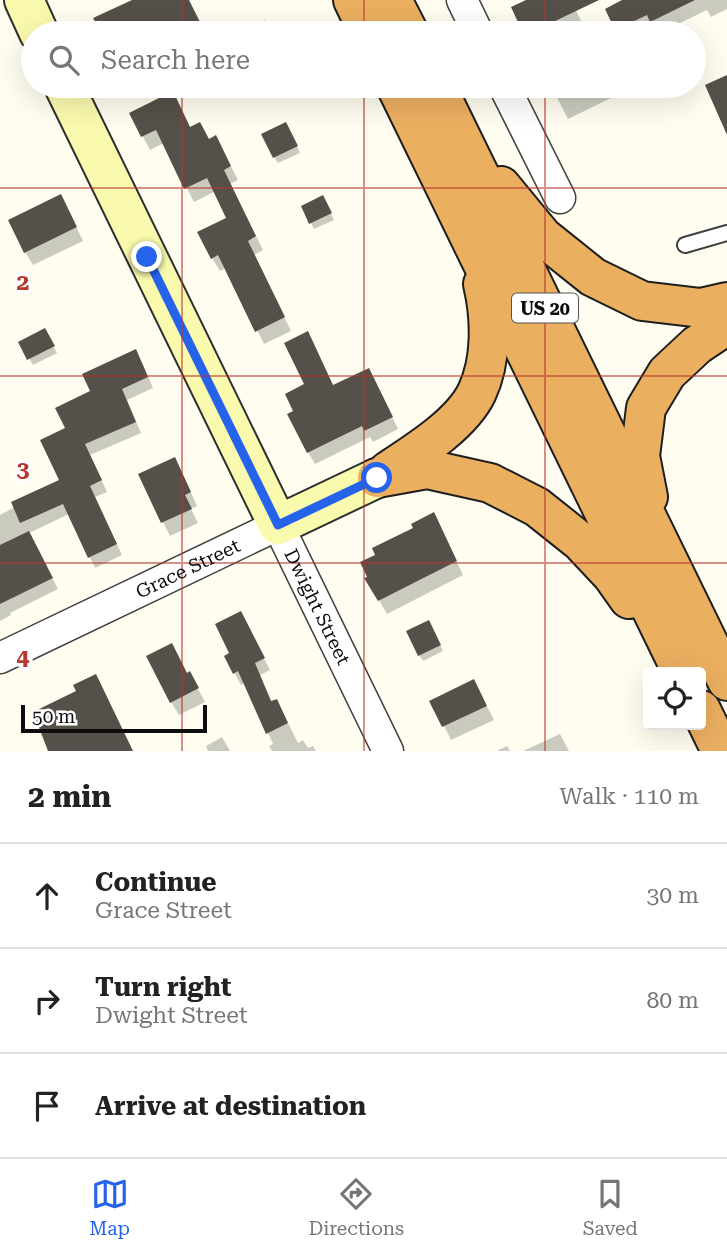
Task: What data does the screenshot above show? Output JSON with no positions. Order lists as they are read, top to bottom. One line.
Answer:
{"streets":{"highway":["US 20"],"main road":["Grace Street","Dwight Street"]},"crossings":[["Grace Street","Dwight Street"]],"scale_bar":"50 m","page":{"search":"Search here","scale":"50 m","heading":["2 min","Walk · 110 m"],"list":[["Continue","Grace Street","30 m"],["Turn right","Dwight Street","80 m"],"Arrive at destination"],"nav":["Map","Directions","Saved"]},"grid":{"rows":["2","3","4"]}}
